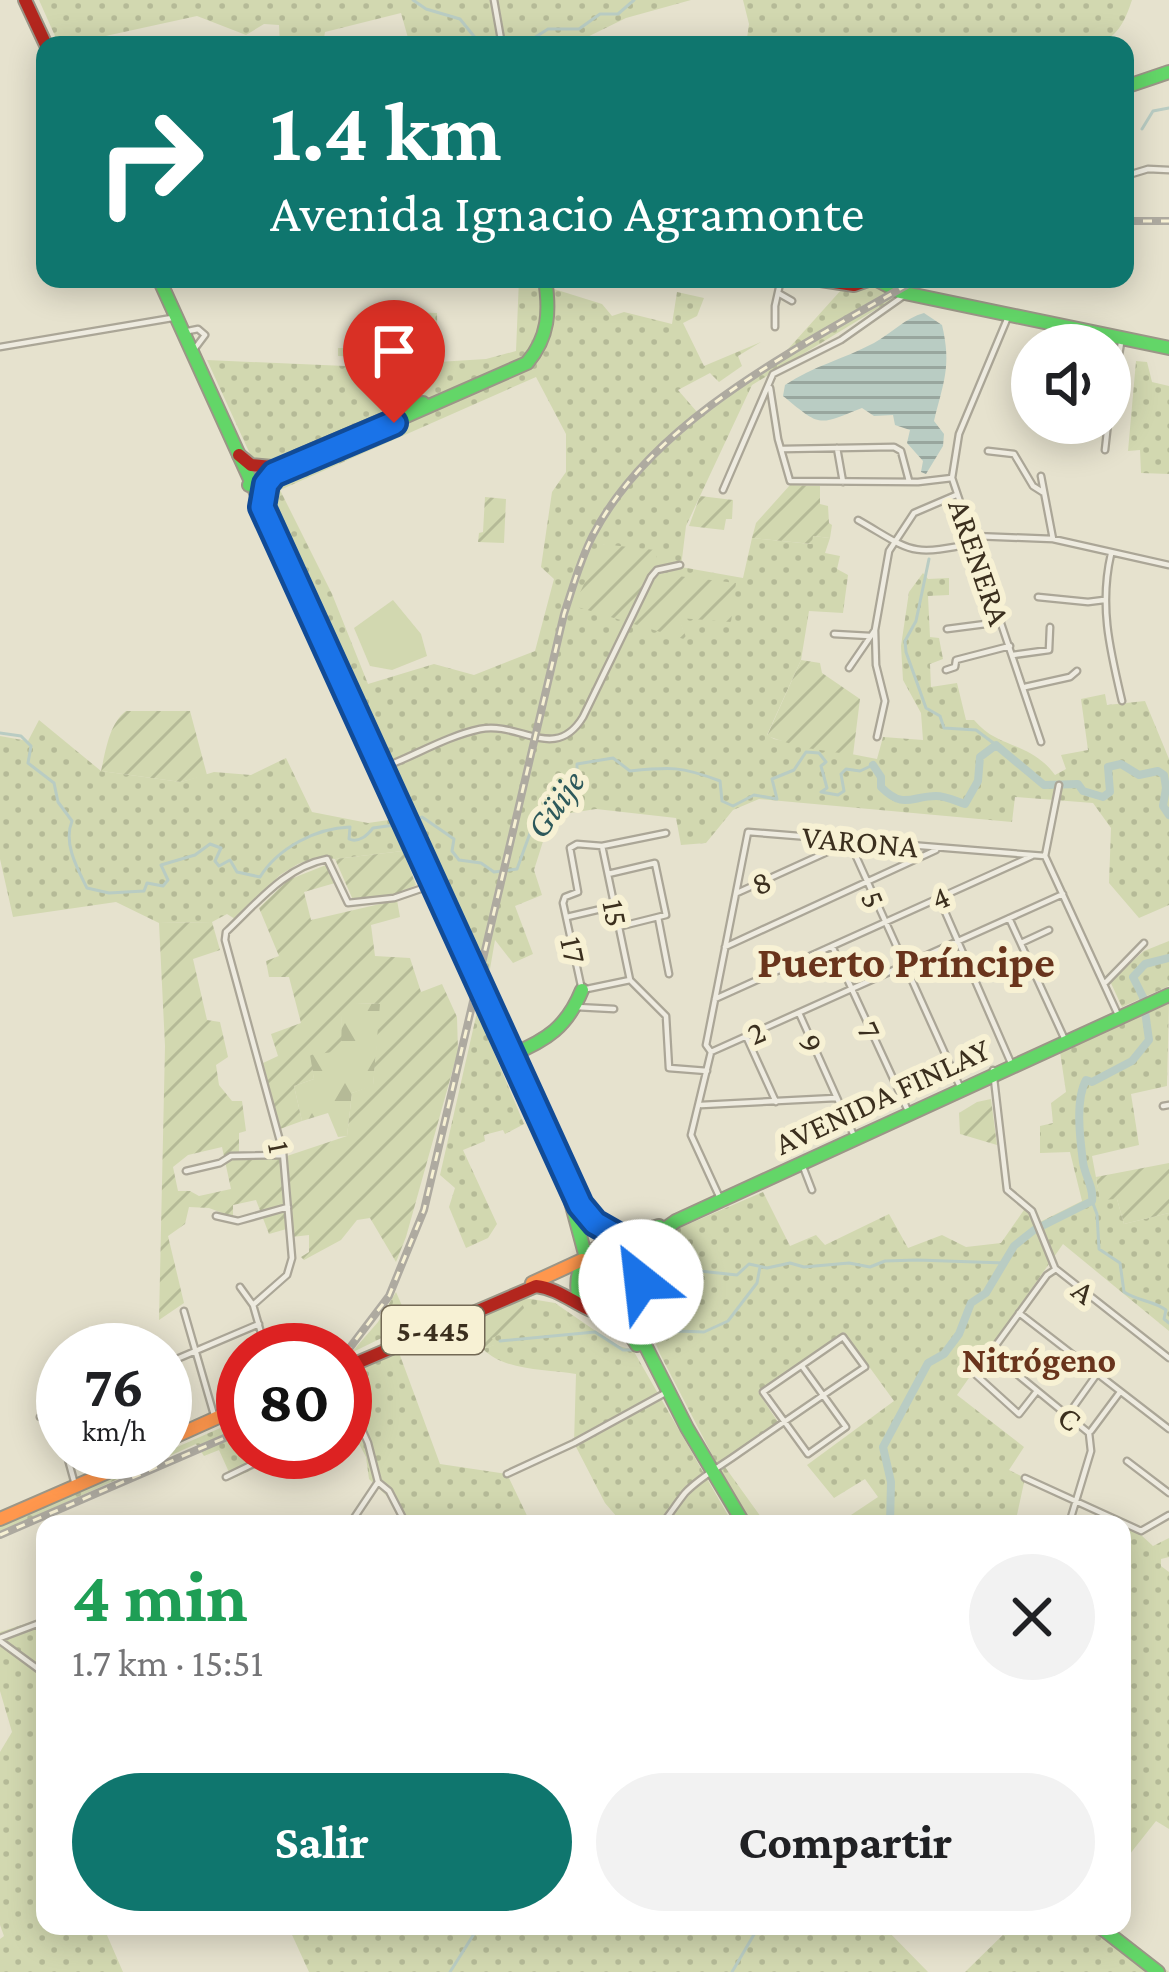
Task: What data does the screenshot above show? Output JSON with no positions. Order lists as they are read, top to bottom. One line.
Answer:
{"streets":{"main road":["AVENIDA FINLAY","5-445"],"street":["ARENERA","VARONA","8","4","5","15","17","7","2","9","1","A","C"]},"crossings":[["VARONA","8"],["VARONA","4"],["VARONA","5"],["8","5"],["4","5"],["4","7"],["5","2"],["5","AVENIDA FINLAY"],["15","17"],["7","2"],["7","AVENIDA FINLAY"],["2","9"],["9","AVENIDA FINLAY"],["AVENIDA FINLAY","5-445"]],"districts":["Puerto Príncipe","Nitrógeno"],"water":["Güije"],"page":{"turn":["1.4 km","Avenida Ignacio Agramonte"],"speed":"76 km/h","limit":"80","heading":["4 min","1.7 km · 15:51"],"buttons":["Salir","Compartir"]}}
